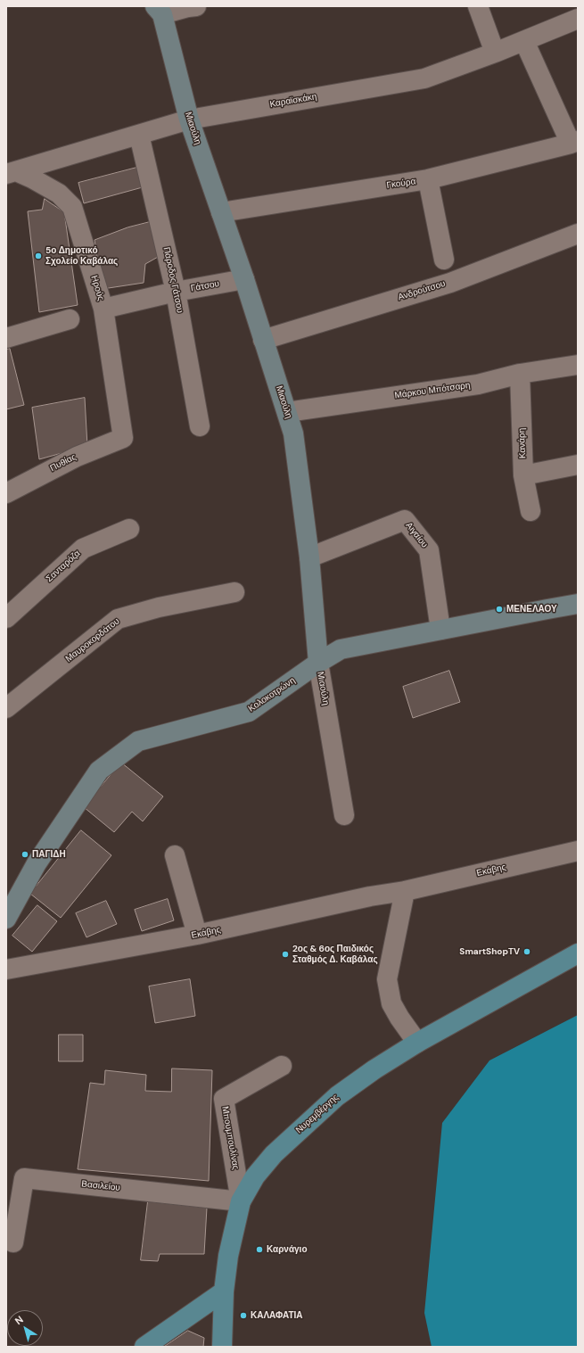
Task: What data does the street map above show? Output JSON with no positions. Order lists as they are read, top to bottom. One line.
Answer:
{"streets":{"main road":["Νυρεμβέργης"],"street":["Καραϊσκάκη","Μιαούλη","Γκούρα","Πάροδος Γάτσου","Γάτσου","Ηρούς","Ανδρούτσου","Μάρκου Μπότσαρη","Κανάρη","Πυθίας","Αιγαίου","Σανταρόζα","Μαυροκορδάτου","Κολοκοτρώνη","Εκάβης","Μπουμπουλίνας","Βασιλείου"]},"crossings":[["Καραϊσκάκη","Μιαούλη"],["Καραϊσκάκη","Πάροδος Γάτσου"],["Καραϊσκάκη","Ηρούς"],["Μιαούλη","Γκούρα"],["Μιαούλη","Γάτσου"],["Μιαούλη","Ανδρούτσου"],["Μιαούλη","Μάρκου Μπότσαρη"],["Μιαούλη","Αιγαίου"],["Μιαούλη","Κολοκοτρώνη"],["Πάροδος Γάτσου","Γάτσου"],["Γάτσου","Ηρούς"],["Ηρούς","Πυθίας"],["Μάρκου Μπότσαρη","Κανάρη"],["Αιγαίου","Κολοκοτρώνη"],["Νυρεμβέργης","Μπουμπουλίνας"],["Νυρεμβέργης","Βασιλείου"],["Μπουμπουλίνας","Βασιλείου"]],"places":["5ο Δημοτικό Σχολείο Καβάλας","ΜΕΝΕΛΑΟΥ","ΠΑΓΙΔΗ","SmartShopTV","2ος & 6ος Παιδικός Σταθμός Δ. Καβάλας","Καρνάγιο","ΚΑΛΑΦΑΤΙΑ"],"north":"top left"}
